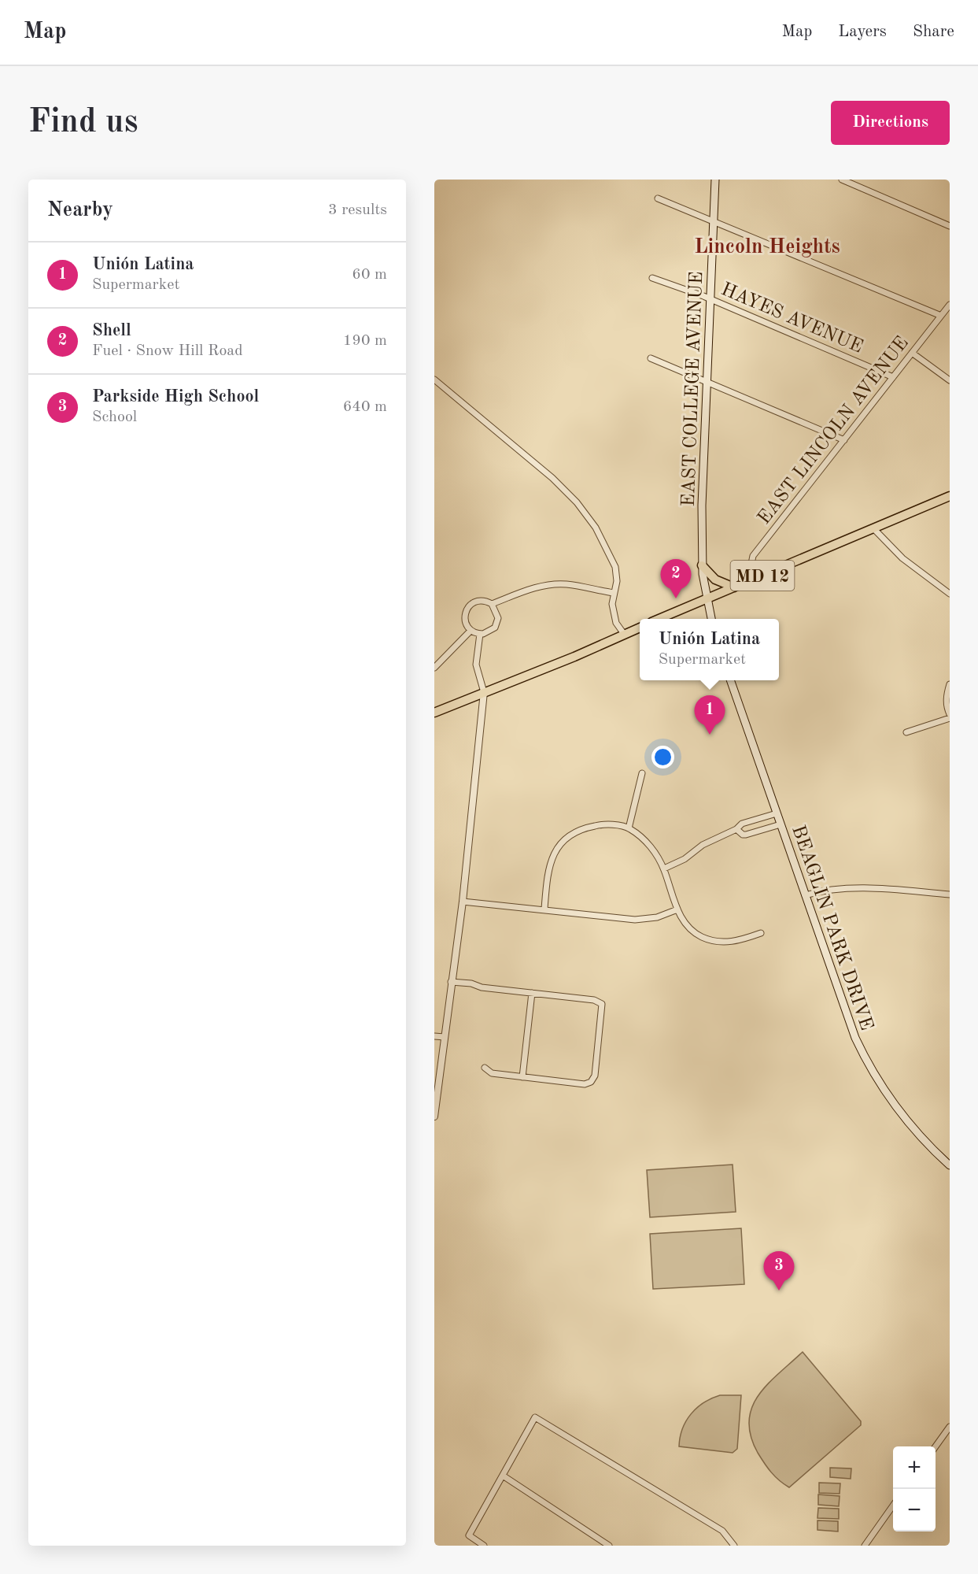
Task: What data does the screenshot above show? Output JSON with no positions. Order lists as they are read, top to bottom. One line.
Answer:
{"streets":{"main road":["EAST COLLEGE AVENUE","MD 12","BEAGLIN PARK DRIVE"],"street":["HAYES AVENUE","EAST LINCOLN AVENUE"]},"crossings":[["HAYES AVENUE","EAST COLLEGE AVENUE"],["HAYES AVENUE","EAST LINCOLN AVENUE"],["EAST COLLEGE AVENUE","MD 12"],["EAST LINCOLN AVENUE","MD 12"]],"districts":["Lincoln Heights"],"page":{"header":"Map","nav":["Map","Layers","Share"],"buttons":"Directions","title":"Find us","heading":["Nearby","3 results"],"list":[{"mark":"1","name":"Unión Latina","note":"Supermarket","value":"60 m"},{"mark":"2","name":"Shell","note":"Fuel · Snow Hill Road","value":"190 m"},{"mark":"3","name":"Parkside High School","note":"School","value":"640 m"}],"pins":["2","1","3"],"popup":["Unión Latina","Supermarket"],"map_buttons":["+","−"]}}
